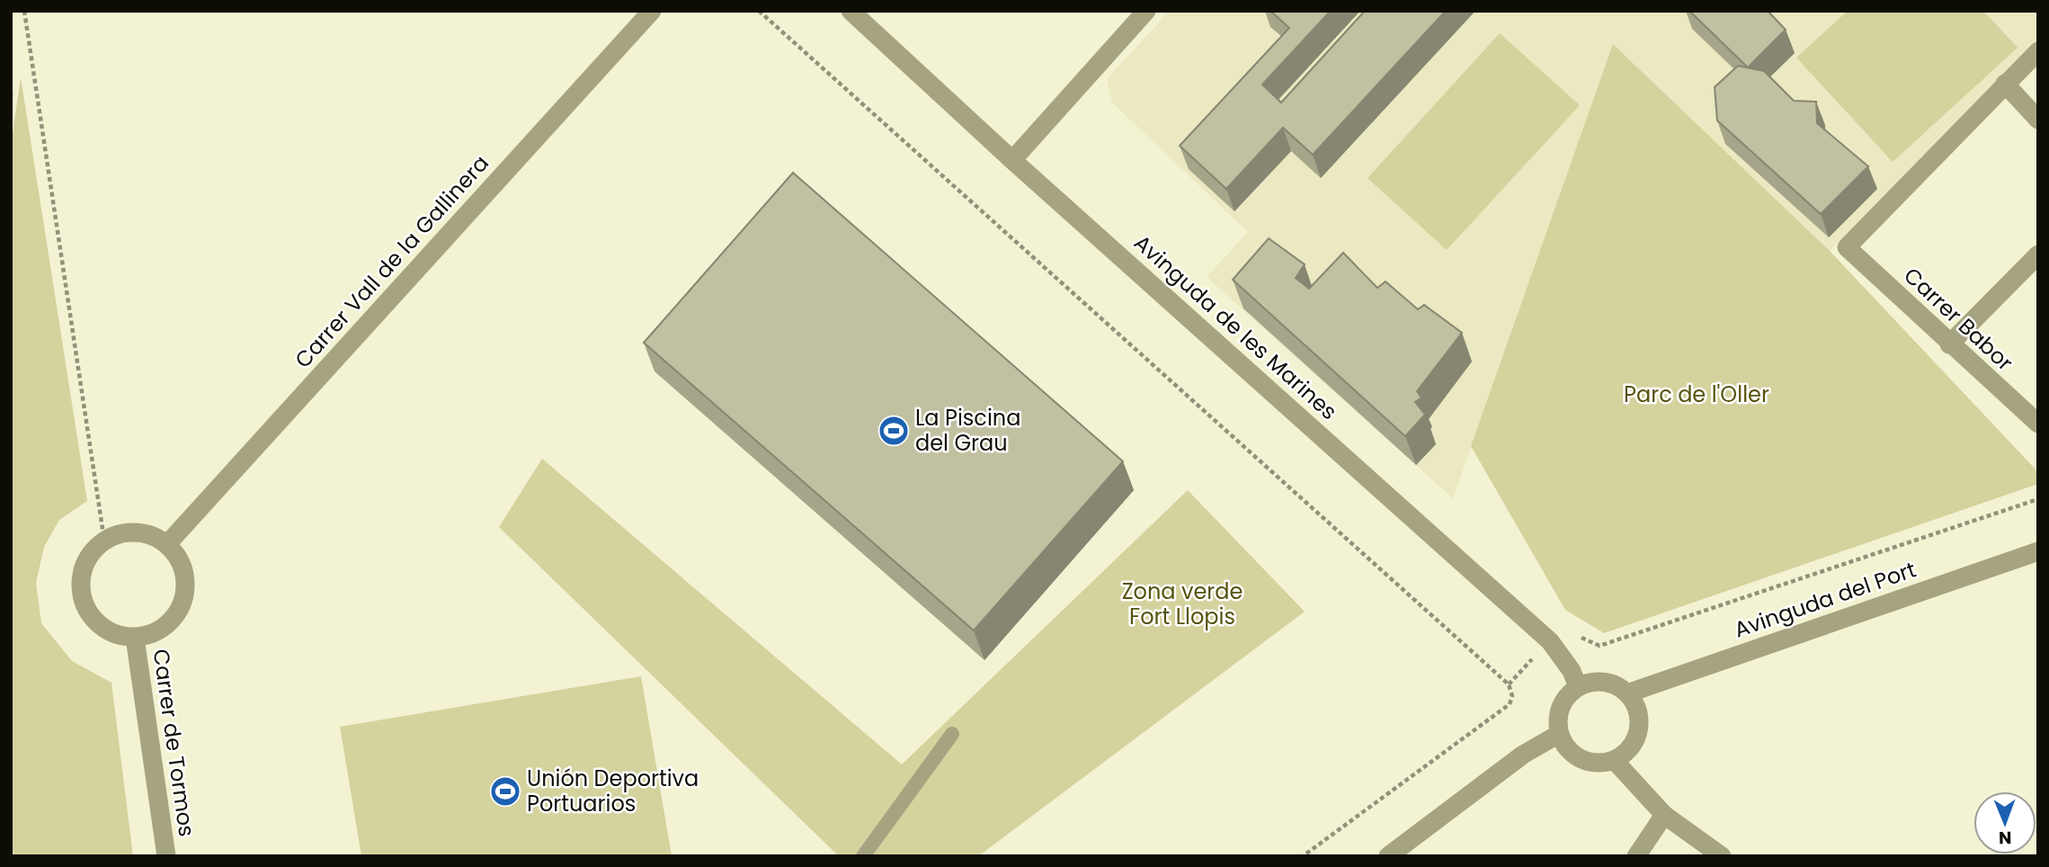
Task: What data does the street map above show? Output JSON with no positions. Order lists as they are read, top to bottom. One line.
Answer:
{"streets":{"street":["Carrer Vall de la Gallinera","Carrer Babor","Avinguda de les Marines","Avinguda del Port","Carrer de Tormos"]},"crossings":[["Carrer Vall de la Gallinera","Carrer de Tormos"],["Avinguda de les Marines","Avinguda del Port"]],"parks":["Parc de l'Oller","Zona verde Fort Llopis"],"places":{"sports":["La Piscina del Grau","Unión Deportiva Portuarios"]},"north":"bottom"}
